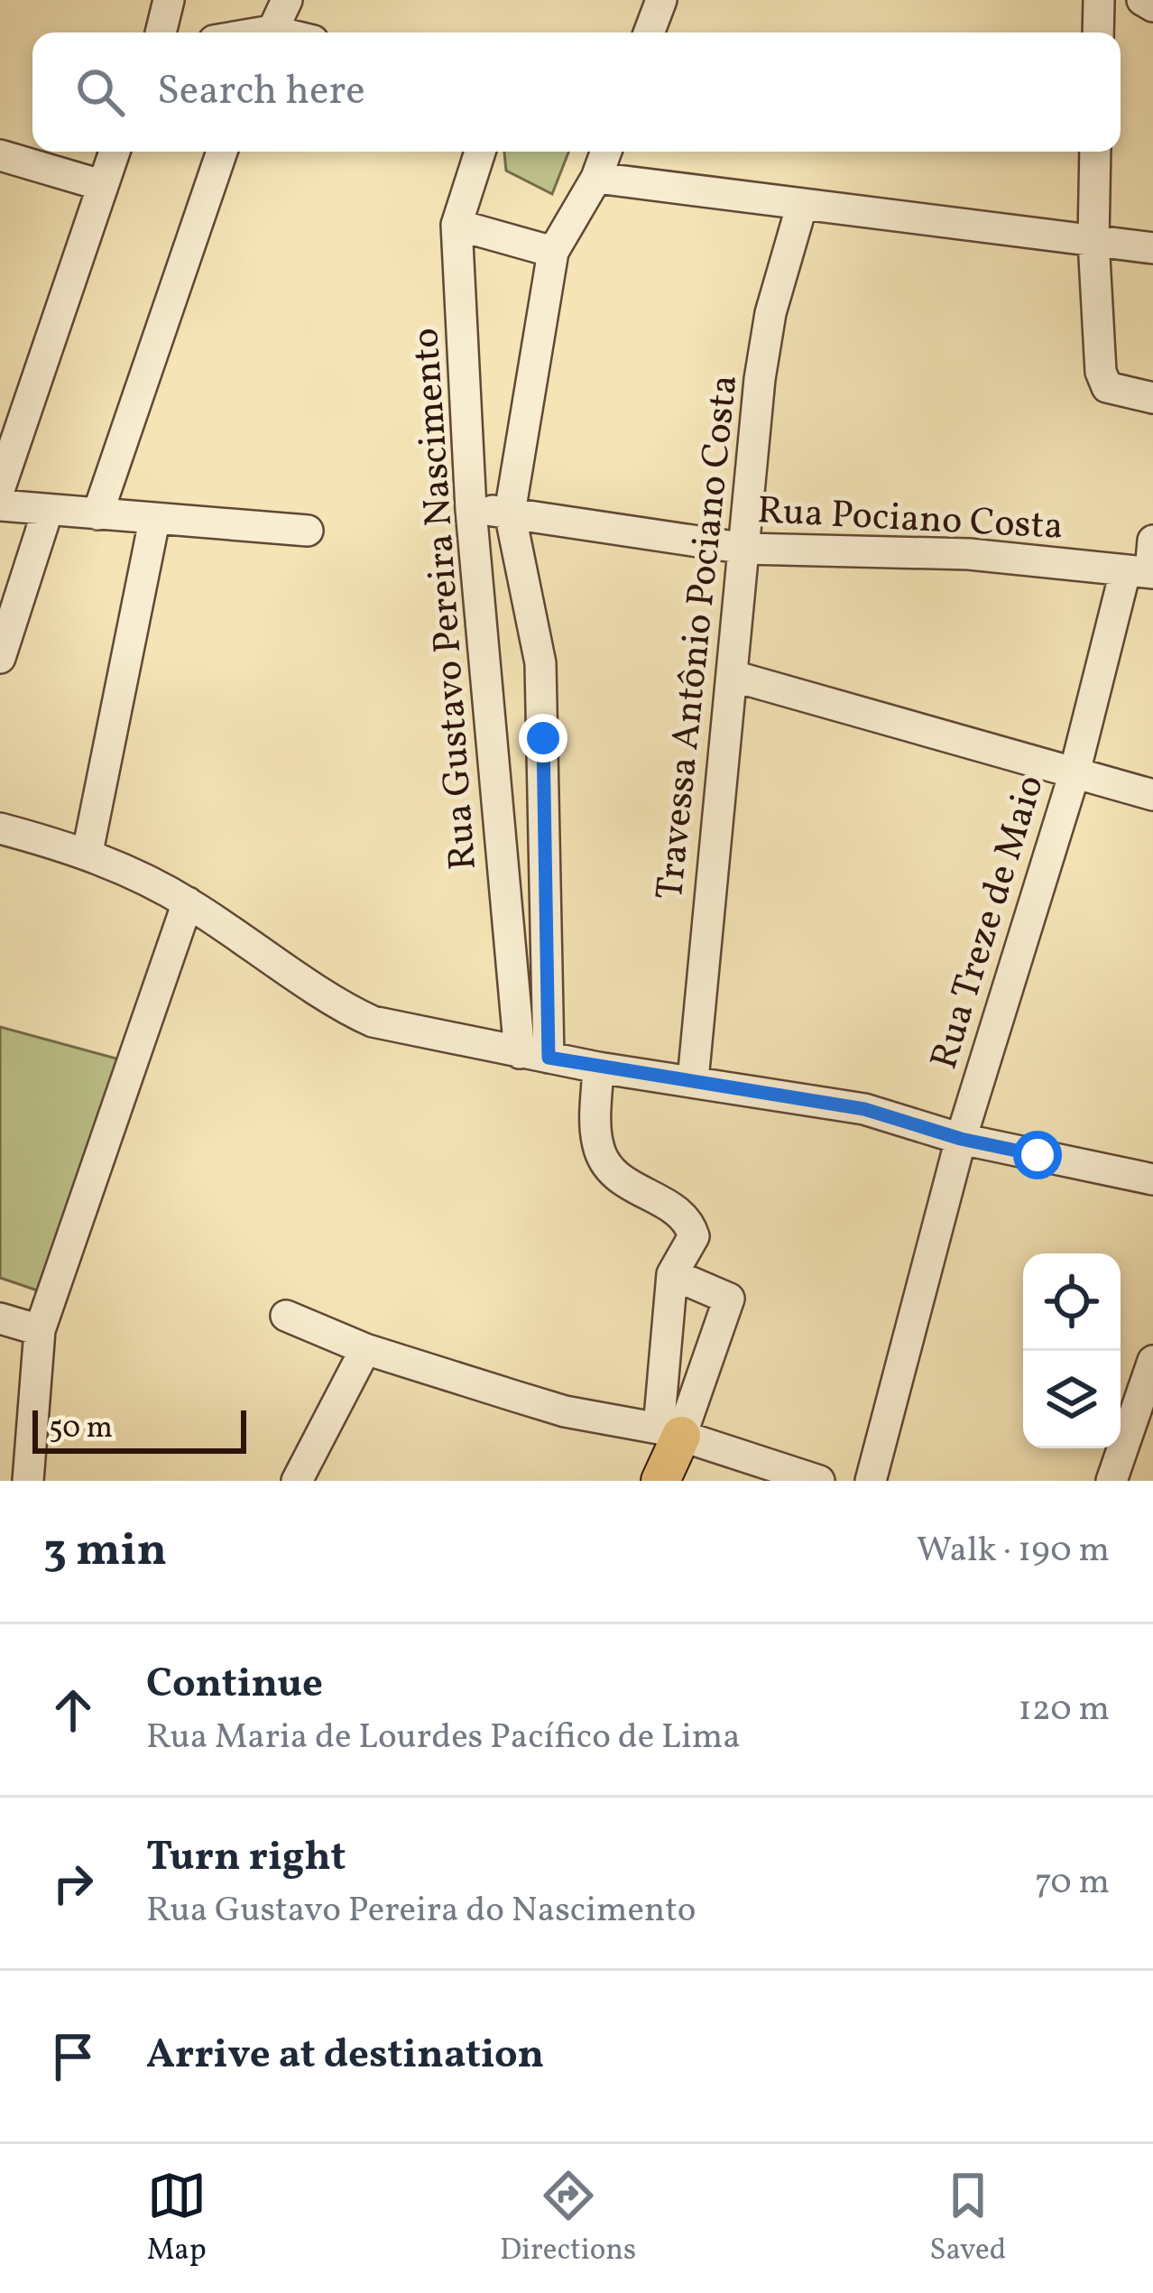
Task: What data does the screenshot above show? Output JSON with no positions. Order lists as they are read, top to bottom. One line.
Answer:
{"streets":{"street":["Rua Pociano Costa","Rua Gustavo Pereira Nascimento","Travessa Antônio Pociano Costa","Rua Treze de Maio"]},"crossings":[["Rua Pociano Costa","Rua Gustavo Pereira Nascimento"],["Rua Pociano Costa","Travessa Antônio Pociano Costa"],["Rua Pociano Costa","Rua Treze de Maio"]],"scale_bar":"50 m","page":{"search":"Search here","scale":"50 m","heading":["3 min","Walk · 190 m"],"list":[["Continue","Rua Maria de Lourdes Pacífico de Lima","120 m"],["Turn right","Rua Gustavo Pereira do Nascimento","70 m"],"Arrive at destination"],"nav":["Map","Directions","Saved"]}}
